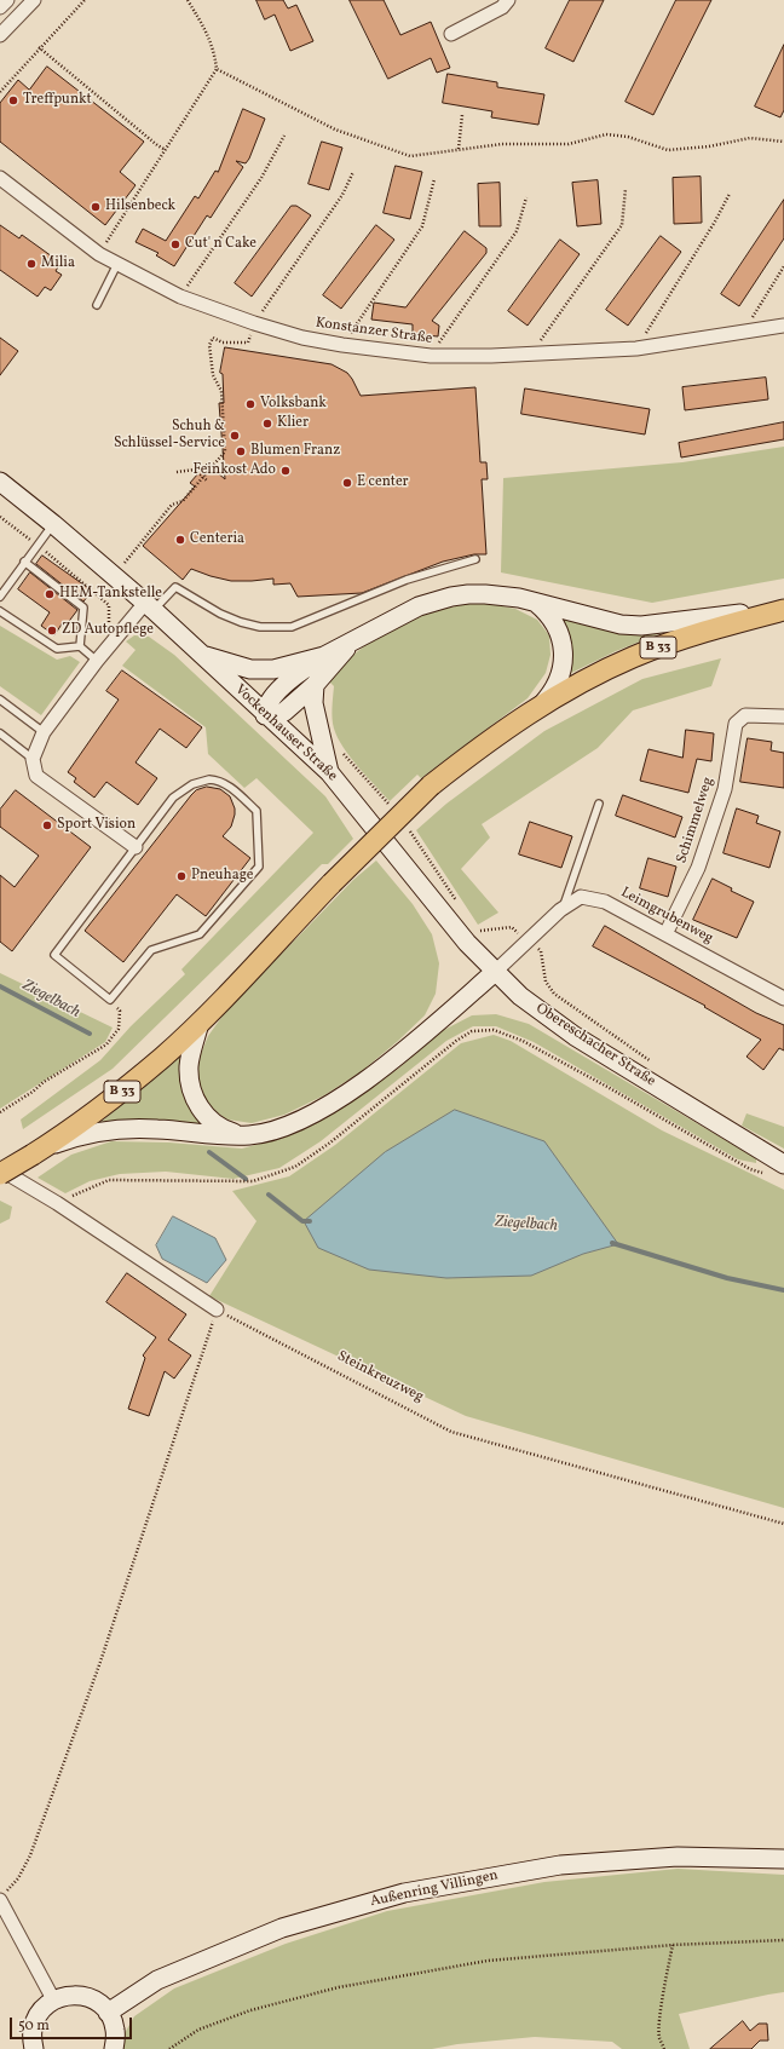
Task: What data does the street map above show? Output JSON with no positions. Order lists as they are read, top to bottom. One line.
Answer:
{"streets":{"main road":["B 33","Vockenhauser Straße","Obereschacher Straße","Außenring Villingen"],"street":["Konstanzer Straße","Schimmelweg","Leimgrubenweg"],"path":["Steinkreuzweg"]},"crossings":[["Vockenhauser Straße","Obereschacher Straße"],["Schimmelweg","Leimgrubenweg"],["Leimgrubenweg","Obereschacher Straße"]],"water":["Ziegelbach"],"places":["Treffpunkt","Hilsenbeck","Cut' n Cake","Milia","Volksbank","Klier","Schuh & Schlüssel-Service","Blumen Franz","Feinkost Ado","E center","Centeria","HEM-Tankstelle","ZD Autopflege","Sport Vision","Pneuhage"],"scale_bar":"50 m"}
